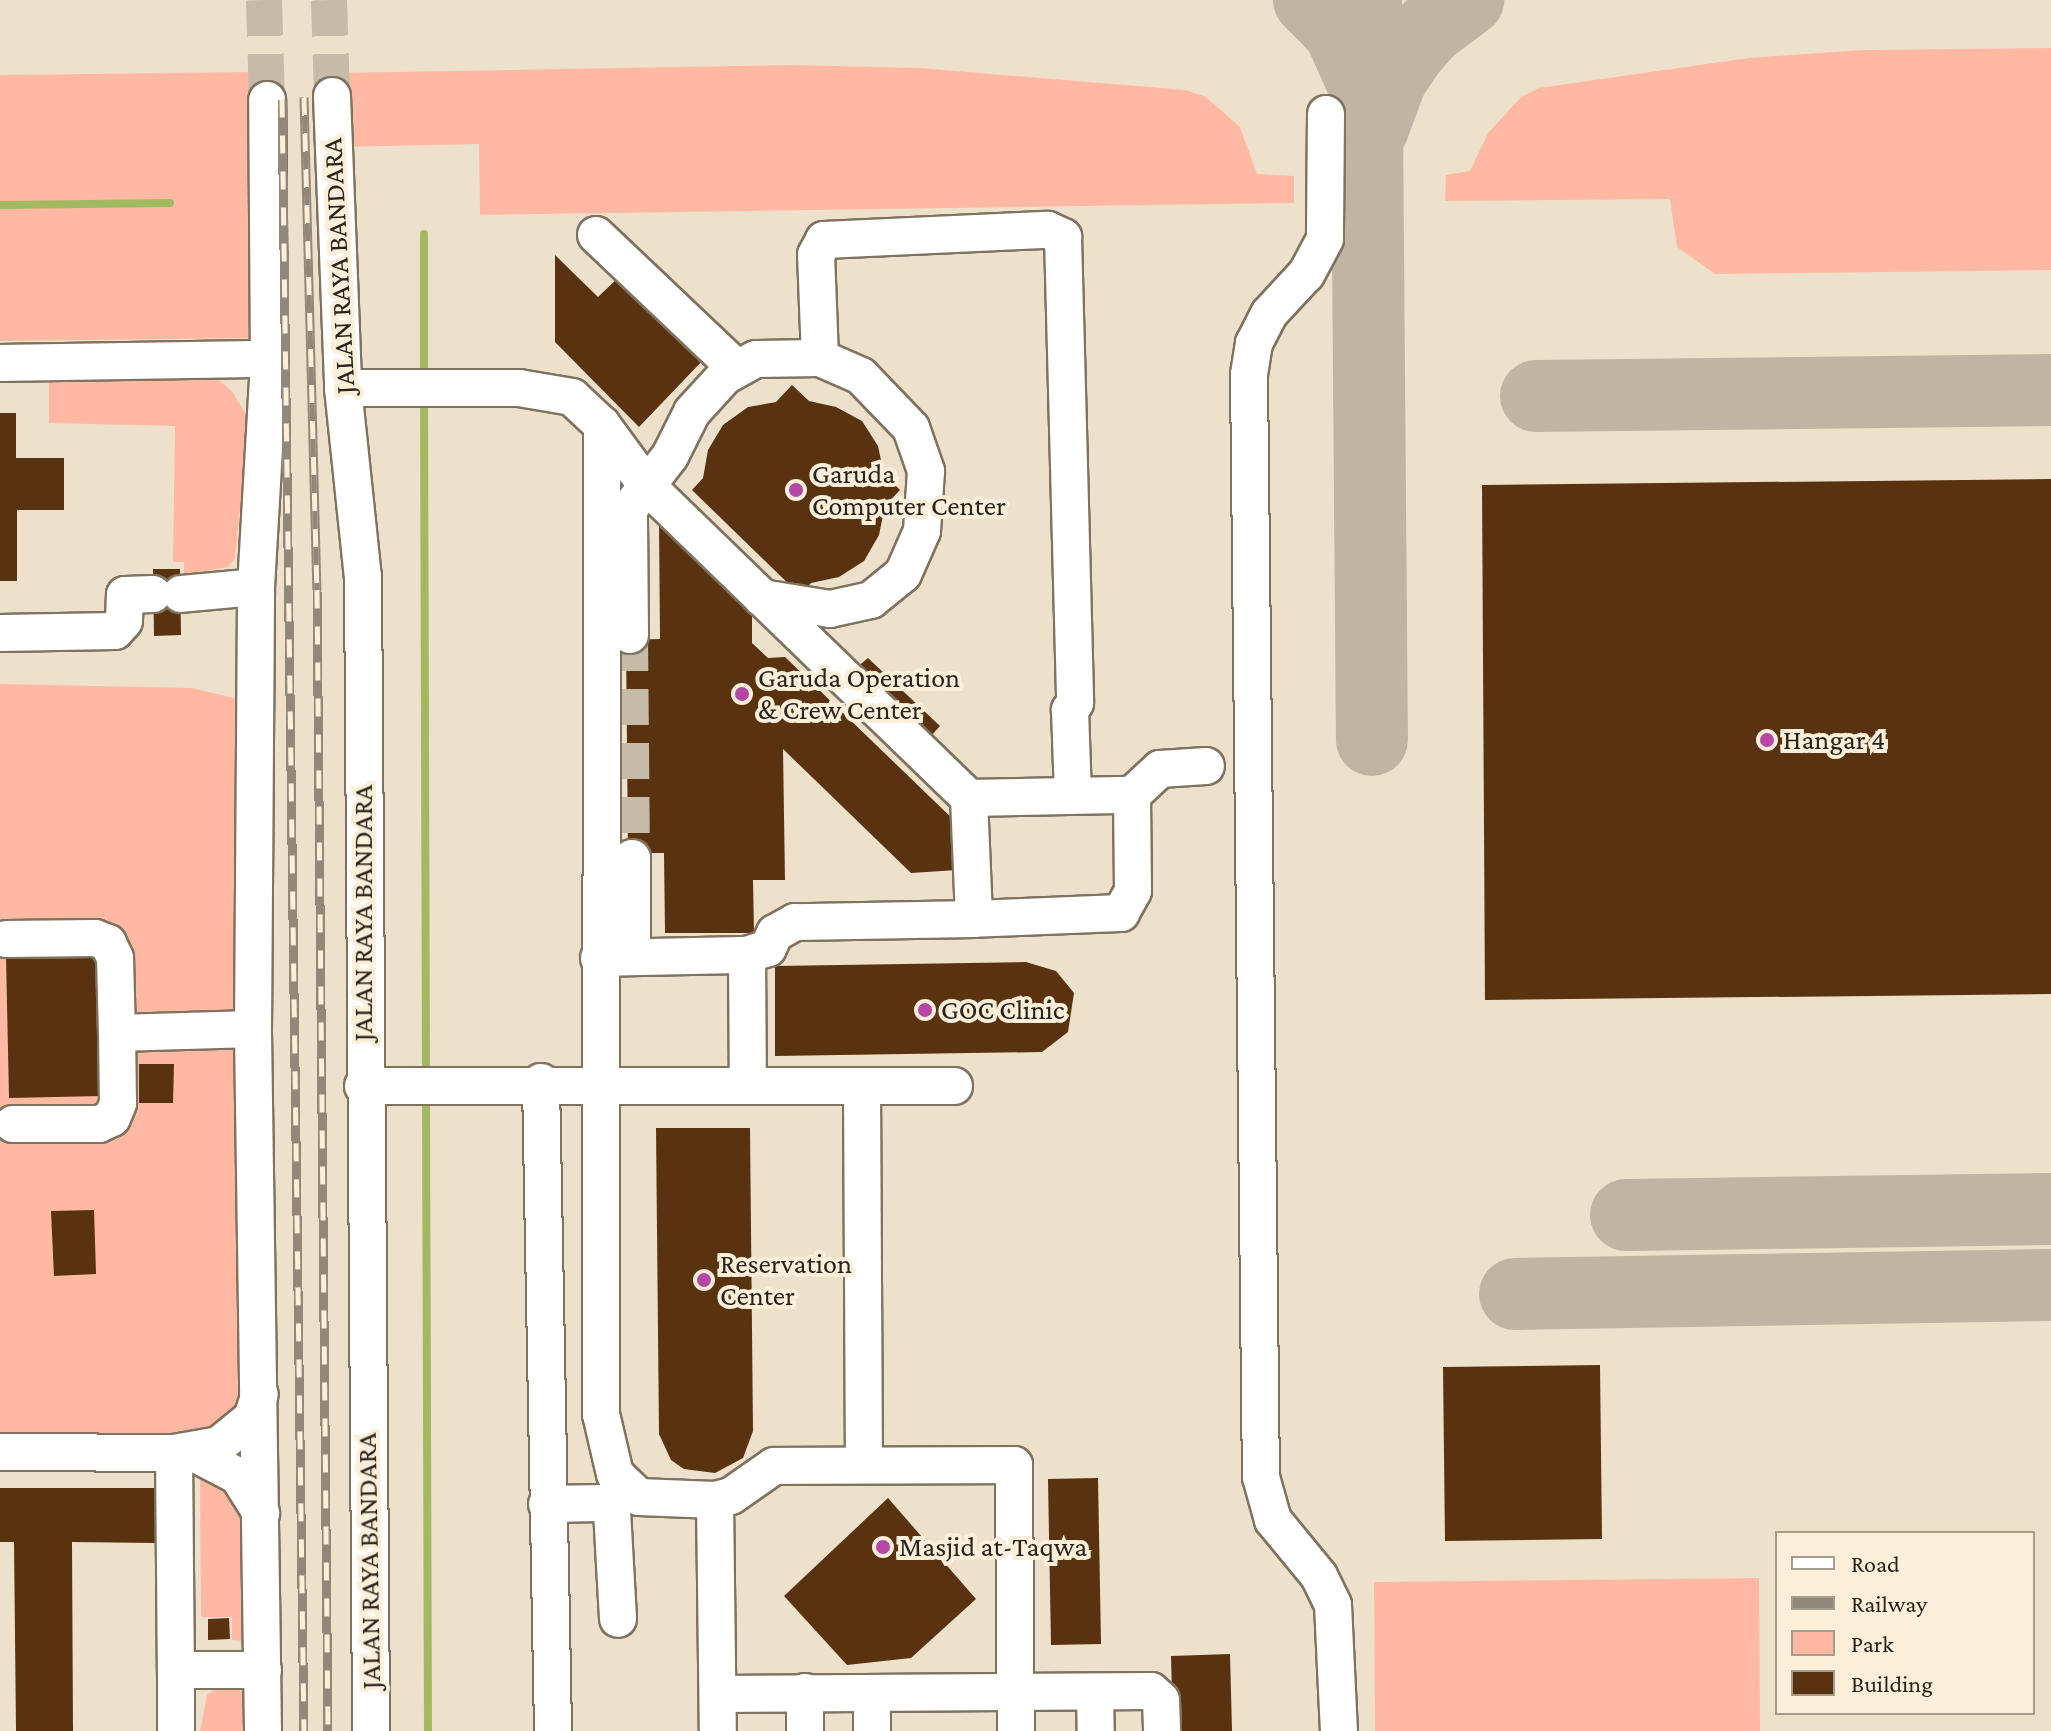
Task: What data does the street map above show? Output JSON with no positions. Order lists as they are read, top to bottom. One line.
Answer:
{"streets":{"street":["JALAN RAYA BANDARA"]},"places":["Garuda Computer Center","Garuda Operation & Crew Center","Hangar 4","GOC Clinic","Reservation Center","Masjid at-Taqwa"],"legend":["Road","Railway","Park","Building"]}
